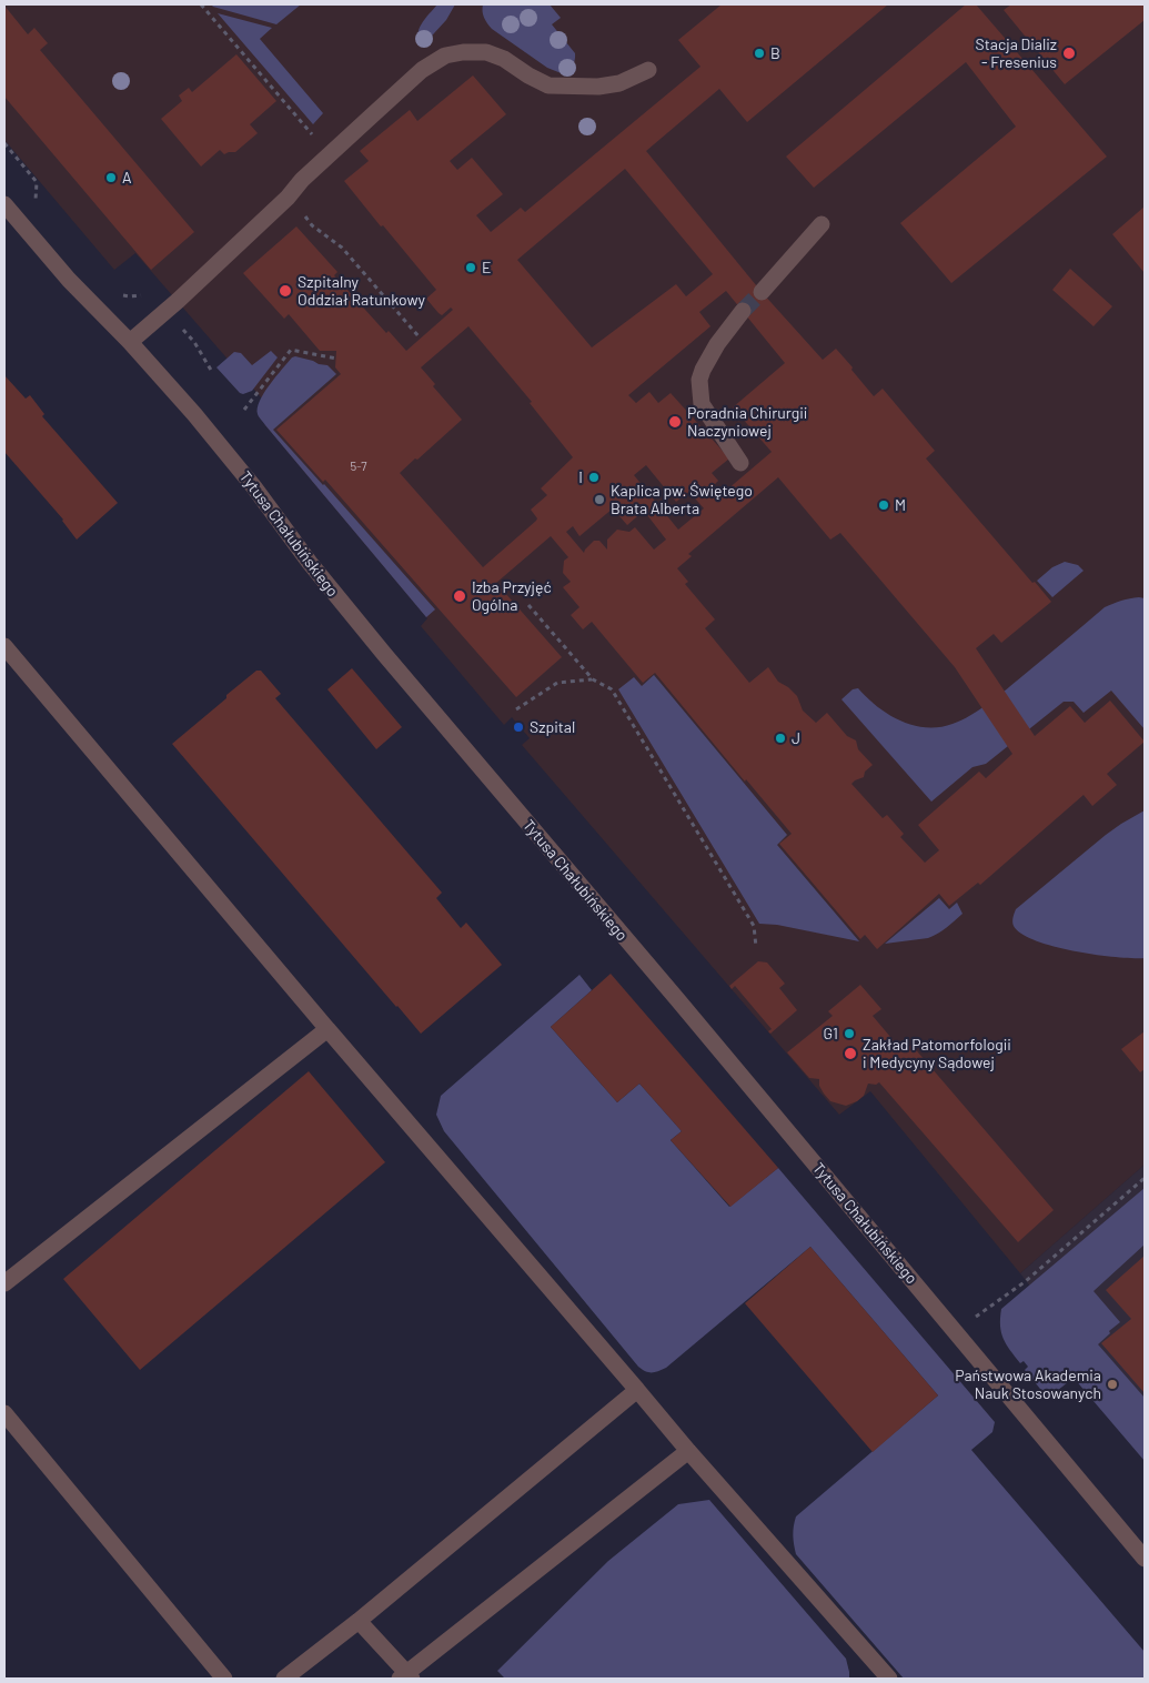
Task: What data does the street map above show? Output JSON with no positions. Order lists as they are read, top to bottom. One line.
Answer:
{"streets":{"street":["Tytusa Chałubińskiego"]},"places":["B","Stacja Dializ - Fresenius","A","E","Szpitalny Oddział Ratunkowy","Poradnia Chirurgii Naczyniowej","I","Kaplica pw. Świętego Brata Alberta","M","Izba Przyjęć Ogólna","Szpital","J","G1","Zakład Patomorfologii i Medycyny Sądowej","Państwowa Akademia Nauk Stosowanych"],"house_numbers":["5-7"]}
